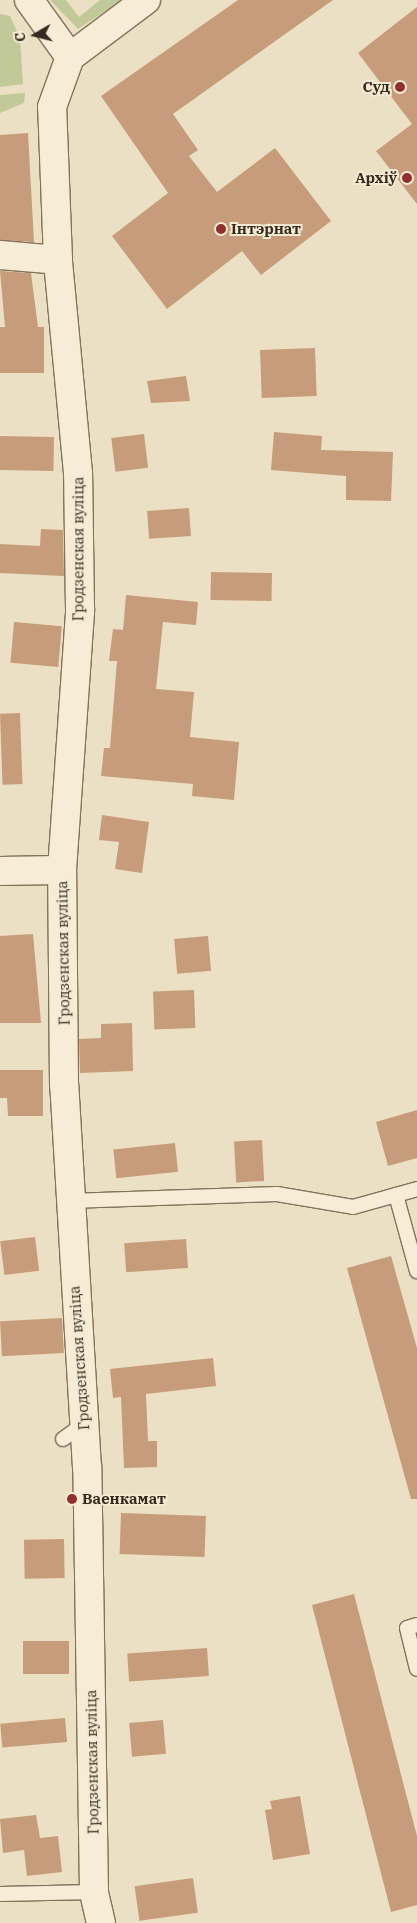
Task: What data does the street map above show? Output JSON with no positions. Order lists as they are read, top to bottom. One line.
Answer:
{"streets":{"street":["Гродзенская вуліца"]},"places":["Суд","Архіў","Інтэрнат","Ваенкамат"],"north":"left"}
